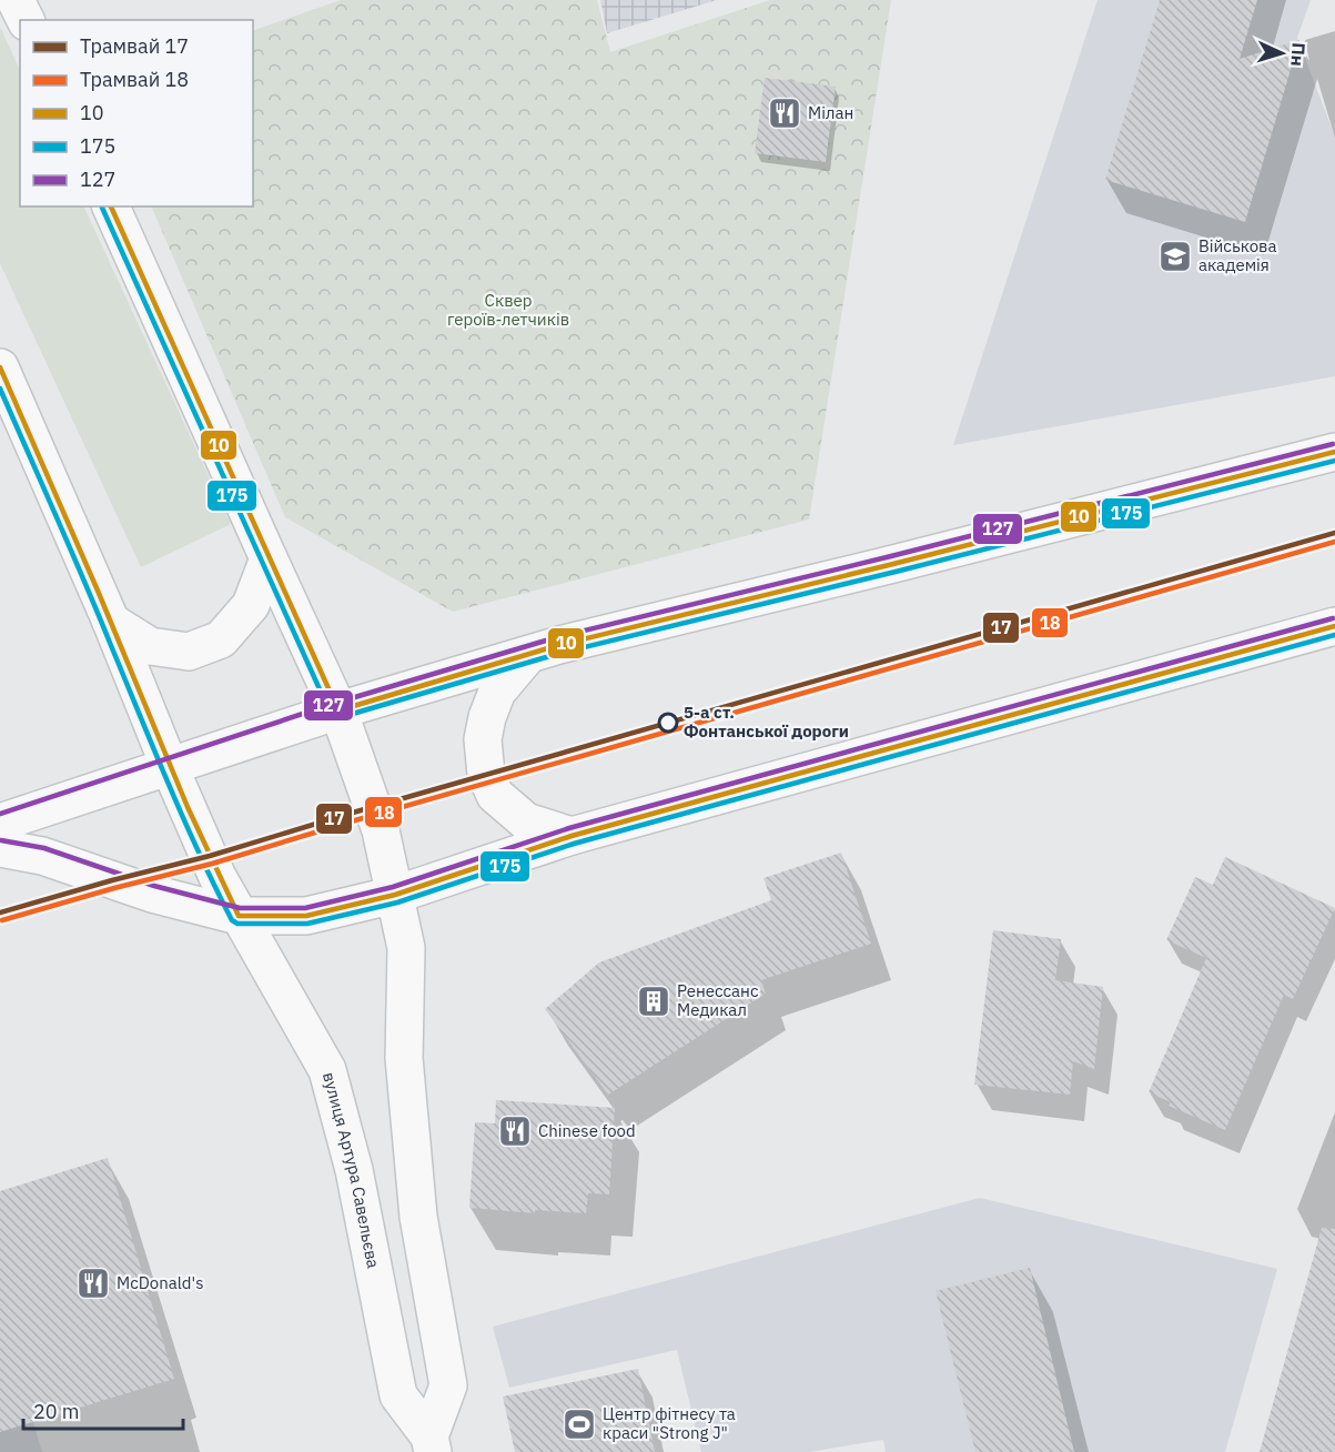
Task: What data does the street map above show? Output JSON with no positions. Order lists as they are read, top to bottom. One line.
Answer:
{"streets":{"main road":["вулиця Артура Савельєва"]},"parks":["Сквер героїв-летчиків"],"places":{"restaurant":["Мілан","Chinese food","McDonald's"],"school or university":["Військова академія"],"other":["5-а ст. Фонтанської дороги"],"building":["Ренессанс Медикал"],"sports":["Центр фітнесу та краси \"Strong J\""]},"lines":["transit line 10","transit line 175","transit line 127","tram line 17","tram line 18"],"legend":["Трамвай 17","Трамвай 18","10","175","127"],"scale_bar":"20 m","north":"right"}
